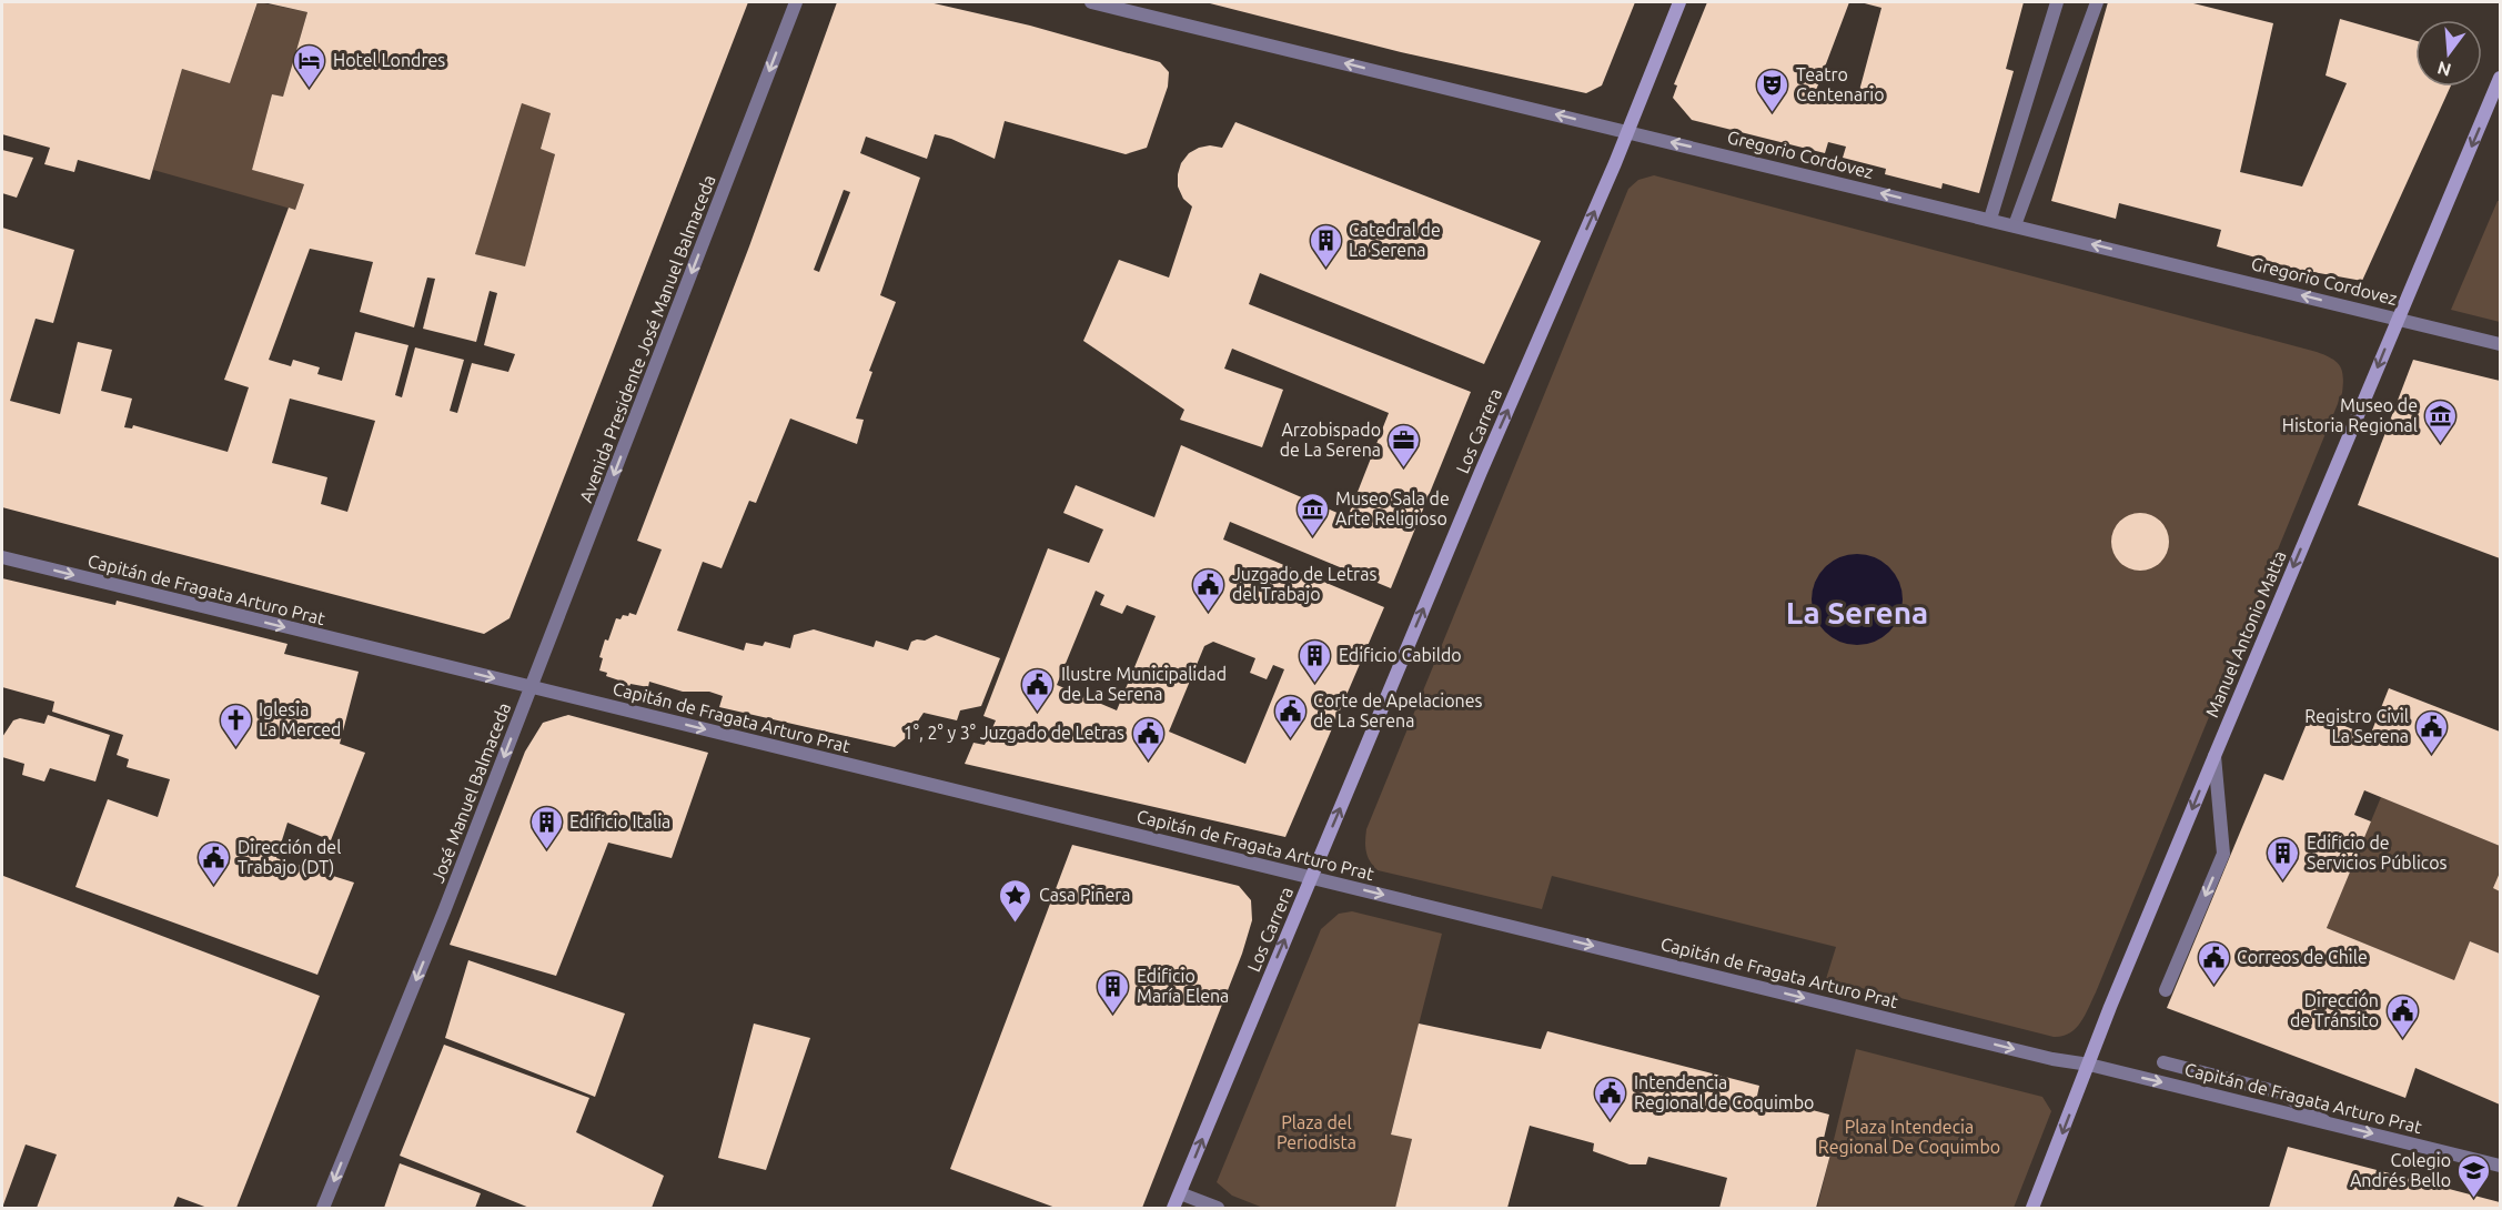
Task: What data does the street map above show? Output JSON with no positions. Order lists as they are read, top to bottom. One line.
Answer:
{"streets":{"street":["Gregorio Cordovez","Avenida Presidente José Manuel Balmaceda","Los Carrera","Capitán de Fragata Arturo Prat","Manuel Antonio Matta","José Manuel Balmaceda"]},"crossings":[["Gregorio Cordovez","Los Carrera"],["Gregorio Cordovez","Manuel Antonio Matta"],["Avenida Presidente José Manuel Balmaceda","Capitán de Fragata Arturo Prat"],["Avenida Presidente José Manuel Balmaceda","José Manuel Balmaceda"],["Los Carrera","Capitán de Fragata Arturo Prat"],["Capitán de Fragata Arturo Prat","Manuel Antonio Matta"],["Capitán de Fragata Arturo Prat","José Manuel Balmaceda"]],"one_way":["Gregorio Cordovez","Avenida Presidente José Manuel Balmaceda","Los Carrera","Capitán de Fragata Arturo Prat","Manuel Antonio Matta","José Manuel Balmaceda"],"districts":["La Serena"],"parks":["Plaza del Periodista","Plaza Intendecia Regional De Coquimbo"],"places":{"hotel":["Hotel Londres"],"theatre":["Teatro Centenario"],"building":["Catedral de La Serena","Edificio Cabildo","Edificio Italia","Edificio de Servicios Públicos","Edificio María Elena"],"museum":["Museo de Historia Regional","Museo Sala de Arte Religioso"],"office":["Arzobispado de La Serena"],"public building":["Juzgado de Letras del Trabajo","Ilustre Municipalidad de La Serena","Corte de Apelaciones de La Serena","Registro Civil La Serena","1°, 2° y 3° Juzgado de Letras","Dirección del Trabajo (DT)","Correos de Chile","Dirección de Tránsito","Intendencia Regional de Coquimbo"],"church":["Iglesia La Merced"],"place":["Casa Piñera"],"school or university":["Colegio Andrés Bello"]},"north":"bottom"}
